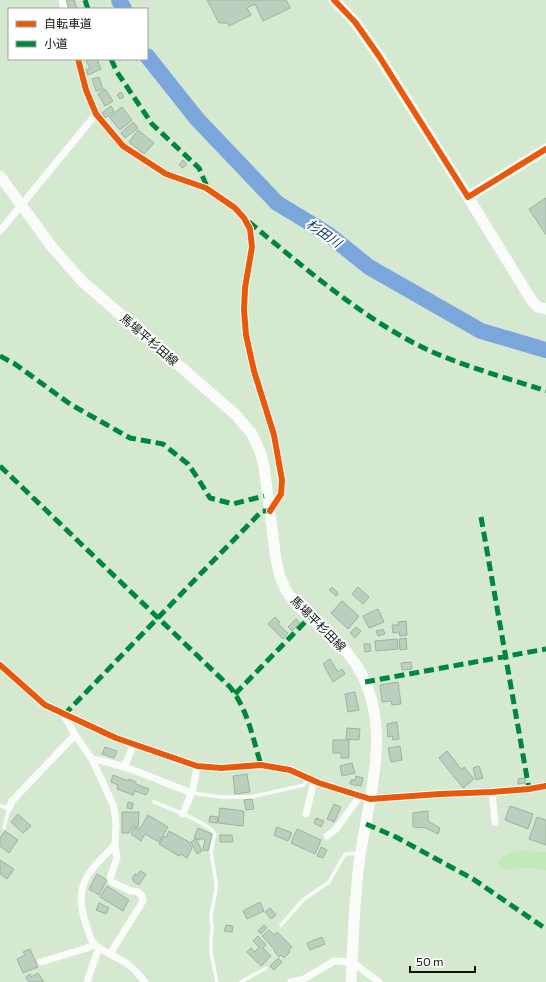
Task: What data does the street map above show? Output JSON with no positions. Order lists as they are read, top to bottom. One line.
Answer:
{"streets":{"main road":["馬場平杉田線"]},"water":["杉田川"],"legend":["自転車道","小道"],"scale_bar":"50 m"}
